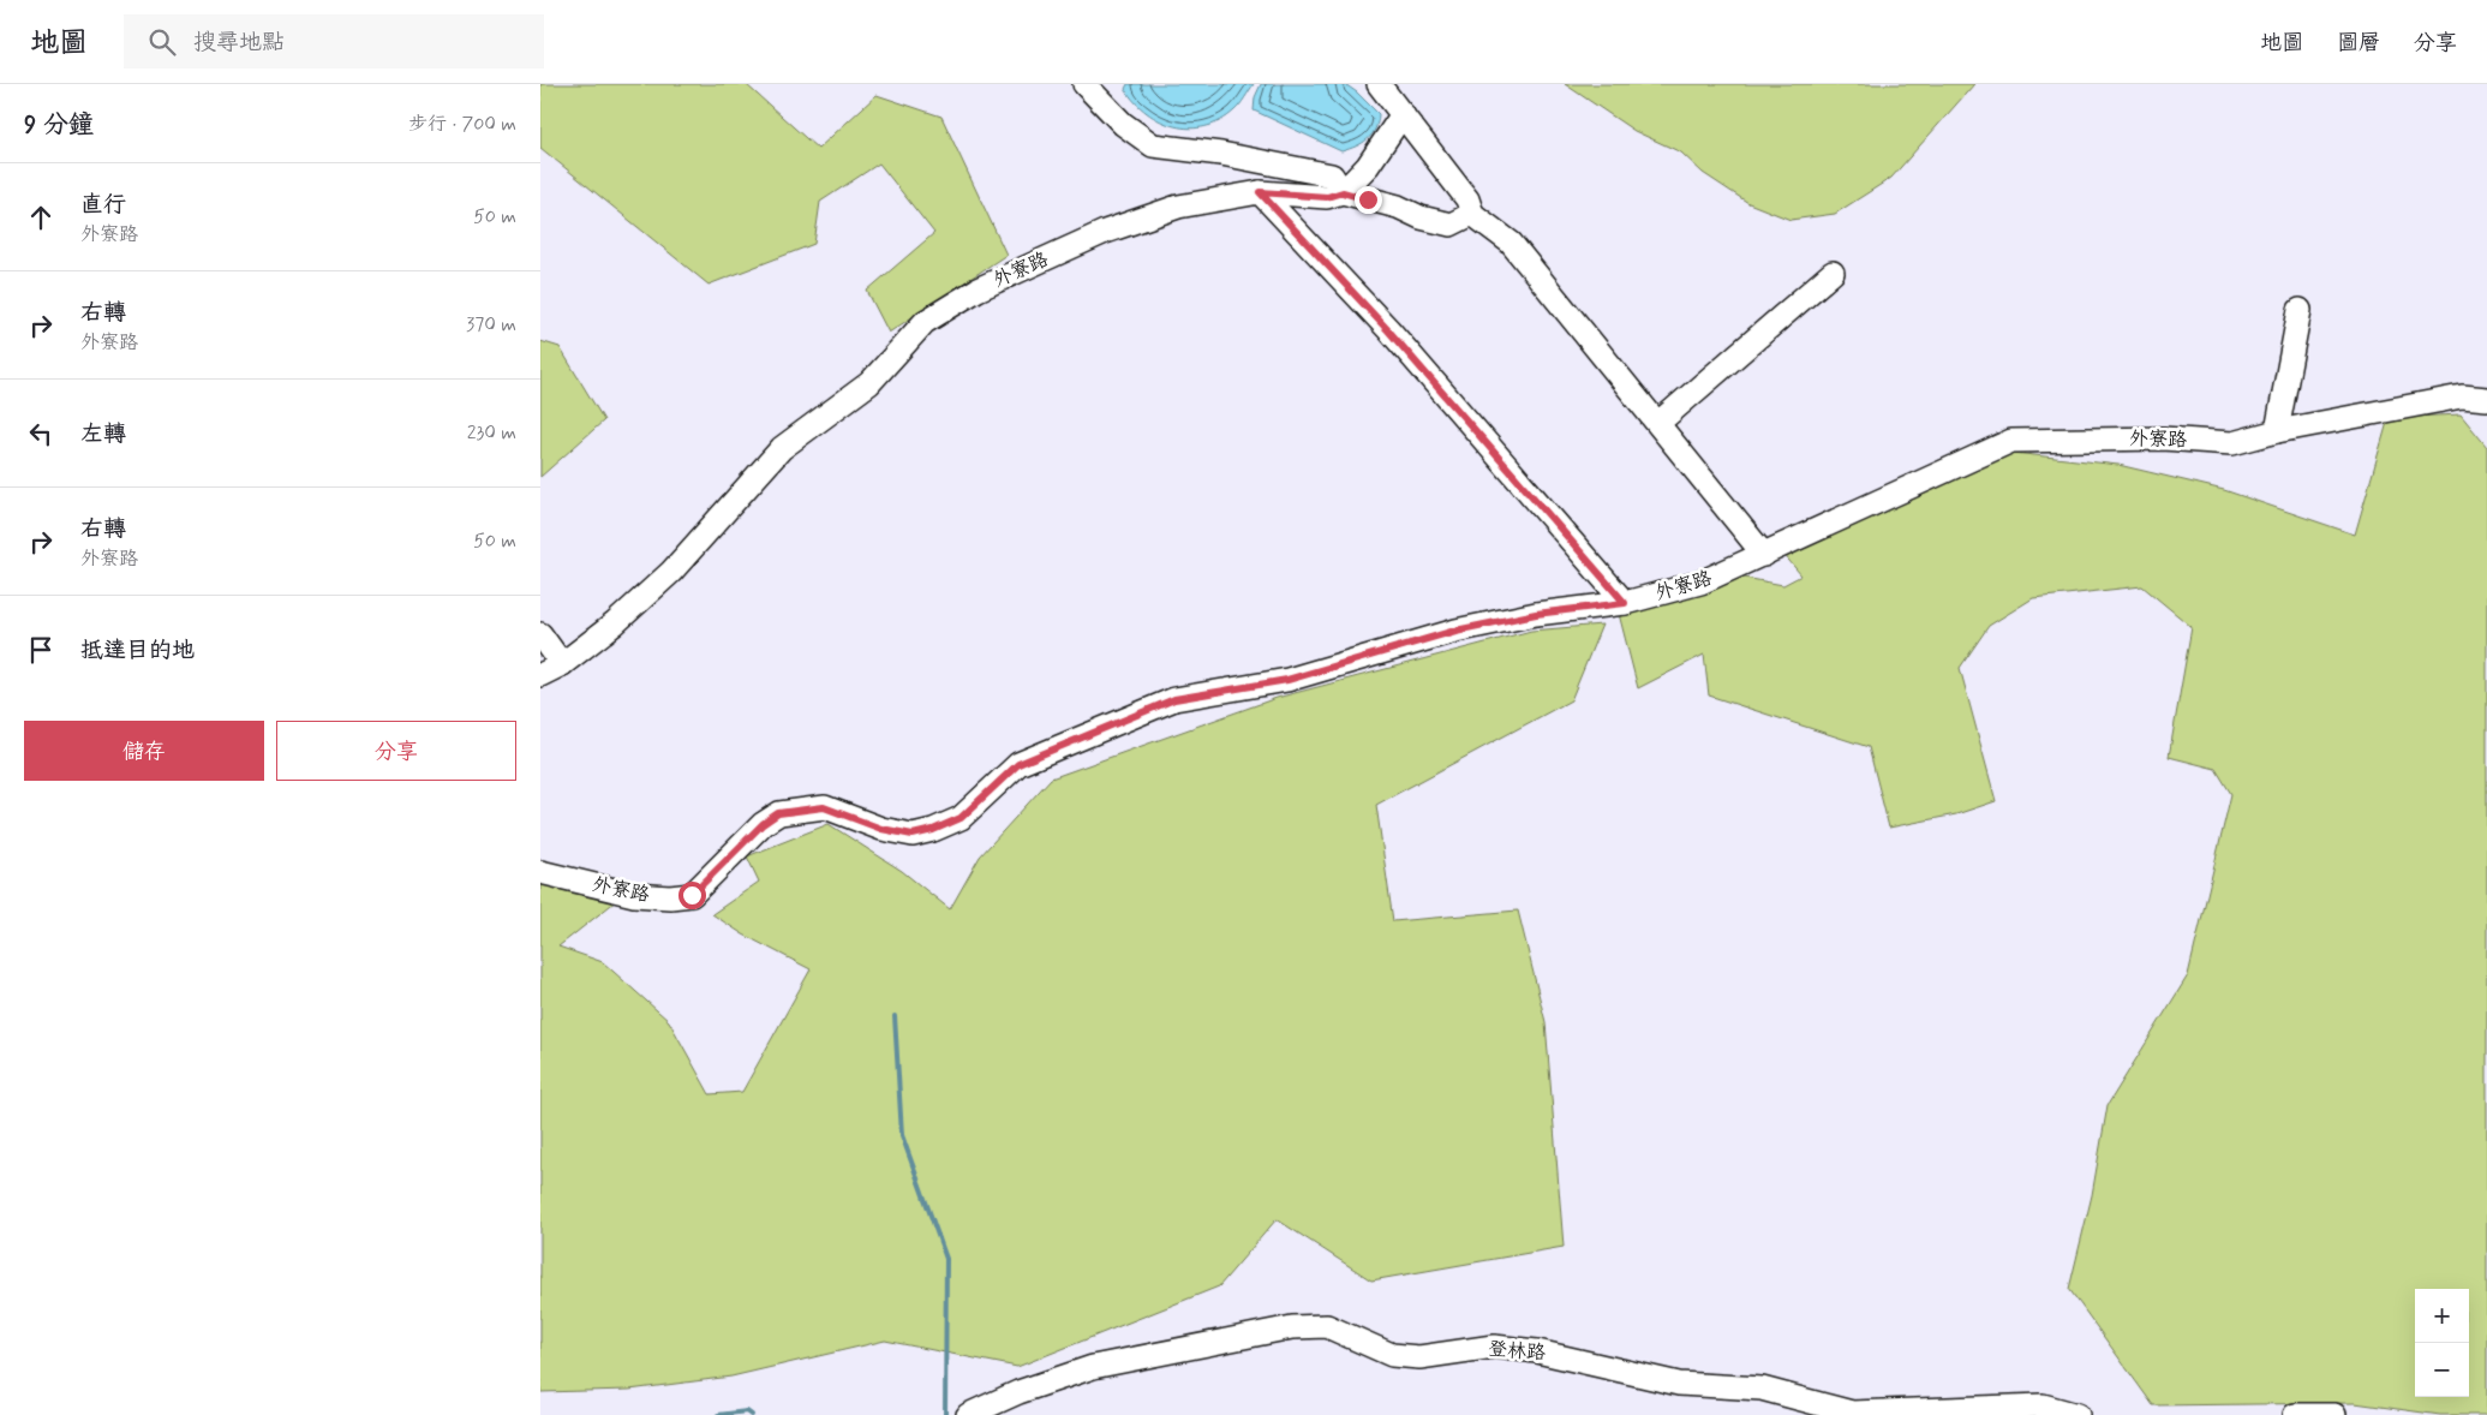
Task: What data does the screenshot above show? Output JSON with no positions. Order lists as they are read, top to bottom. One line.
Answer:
{"streets":{"street":["外寮路","登林路"]},"page":{"header":"地圖","search":"搜尋地點","nav":["地圖","圖層","分享"],"heading":["9 分鐘","步行 · 700 m"],"list":[["直行","外寮路","50 m"],["右轉","外寮路","370 m"],["左轉","230 m"],["右轉","外寮路","50 m"],"抵達目的地"],"buttons":["儲存","分享"],"map_buttons":["+","−"]}}
